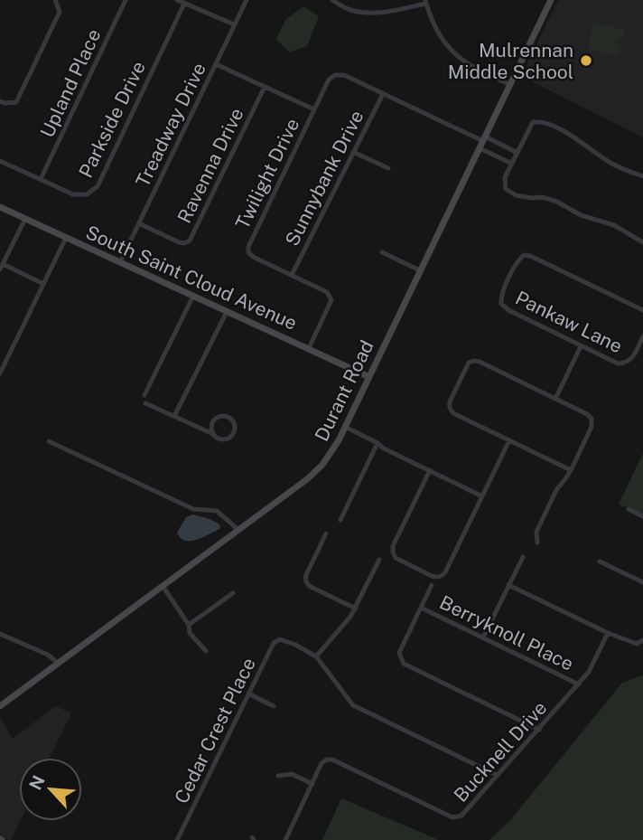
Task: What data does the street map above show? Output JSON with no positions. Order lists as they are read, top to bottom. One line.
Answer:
{"streets":{"street":["Upland Place","Parkside Drive","Treadway Drive","Ravenna Drive","Twilight Drive","Sunnybank Drive","South Saint Cloud Avenue","Pankaw Lane","Durant Road","Berryknoll Place","Cedar Crest Place","Bucknell Drive"]},"crossings":[["Upland Place","Parkside Drive"],["Treadway Drive","Ravenna Drive"],["Treadway Drive","South Saint Cloud Avenue"],["Twilight Drive","Sunnybank Drive"],["Twilight Drive","South Saint Cloud Avenue"],["South Saint Cloud Avenue","Durant Road"],["Berryknoll Place","Bucknell Drive"]],"places":["Mulrennan Middle School"],"north":"top left"}
